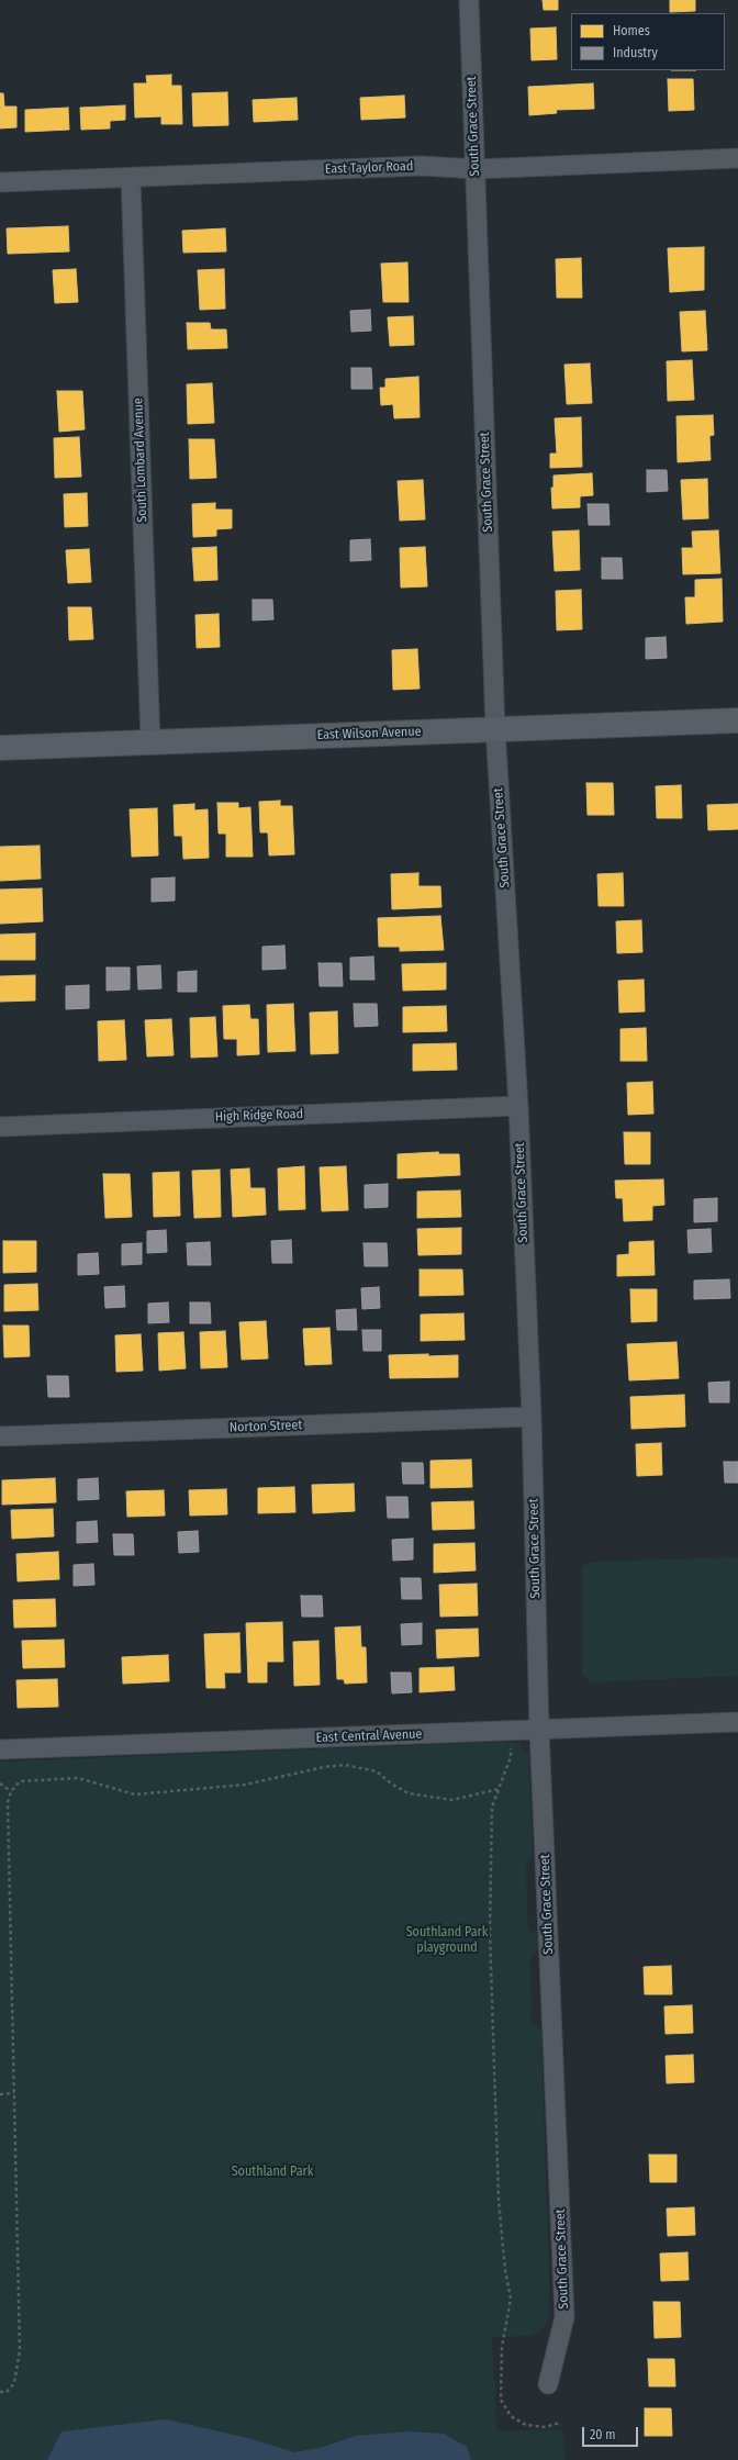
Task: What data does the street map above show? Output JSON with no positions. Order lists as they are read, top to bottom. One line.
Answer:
{"streets":{"street":["South Grace Street","East Taylor Road","South Lombard Avenue","East Wilson Avenue","High Ridge Road","Norton Street","East Central Avenue"]},"crossings":[["South Grace Street","East Taylor Road"],["South Grace Street","East Wilson Avenue"],["South Grace Street","High Ridge Road"],["South Grace Street","Norton Street"],["South Grace Street","East Central Avenue"],["East Taylor Road","South Lombard Avenue"],["South Lombard Avenue","East Wilson Avenue"]],"parks":["Southland Park playground","Southland Park"],"legend":["Homes","Industry"],"scale_bar":"20 m"}
